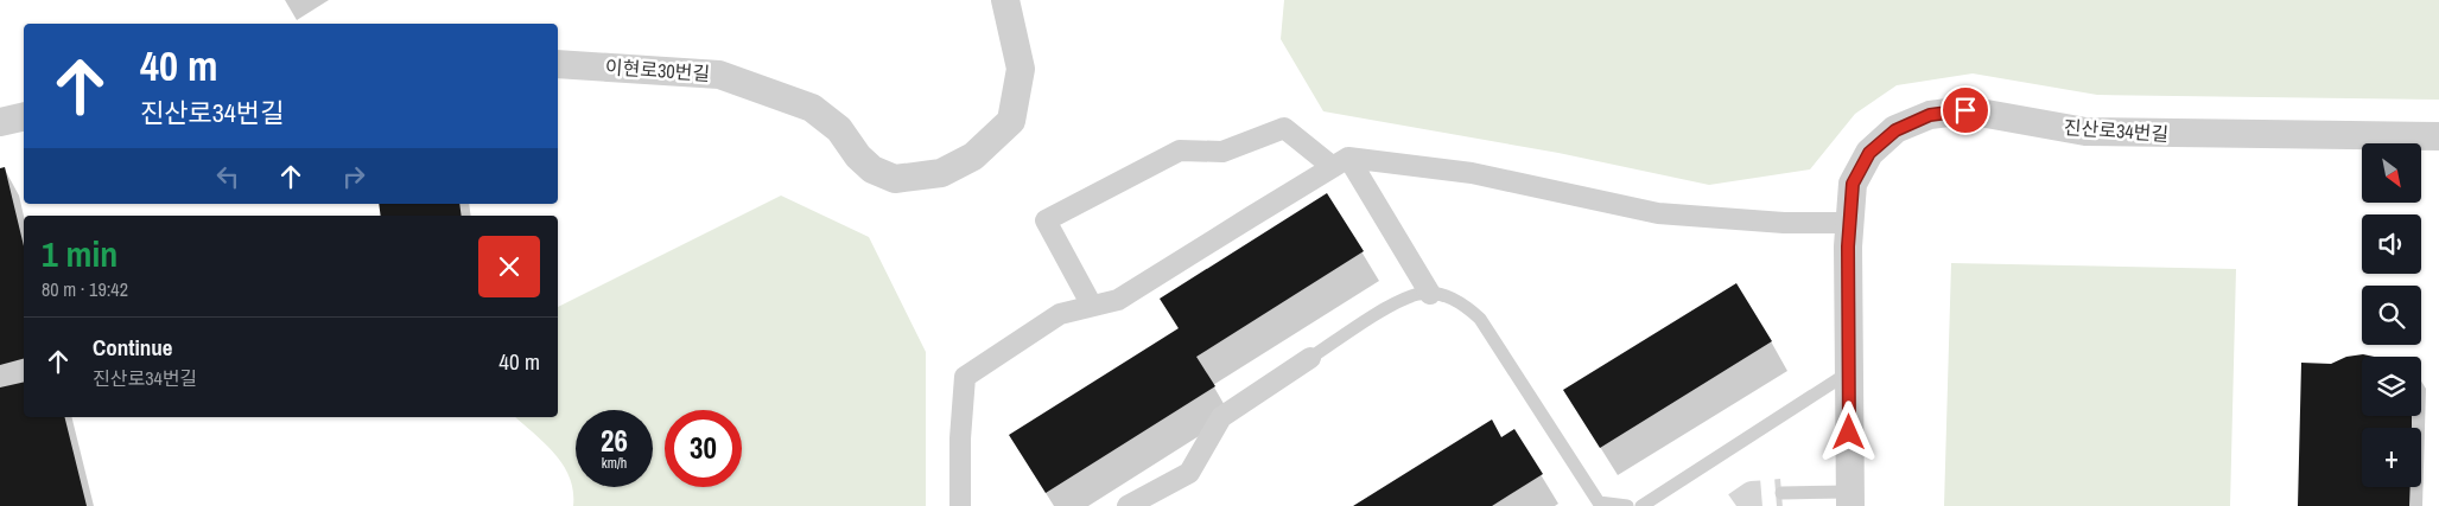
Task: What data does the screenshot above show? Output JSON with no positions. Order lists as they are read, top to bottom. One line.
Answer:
{"streets":{"street":["이현로30번길","진산로34번길"]},"north":"bottom right","page":{"turn":["40 m","진산로34번길"],"map_buttons":"+","heading":["1 min","80 m · 19:42"],"list":[{"name":"Continue","note":"진산로34번길","value":"40 m"}],"speed":"26 km/h","limit":"30"}}
